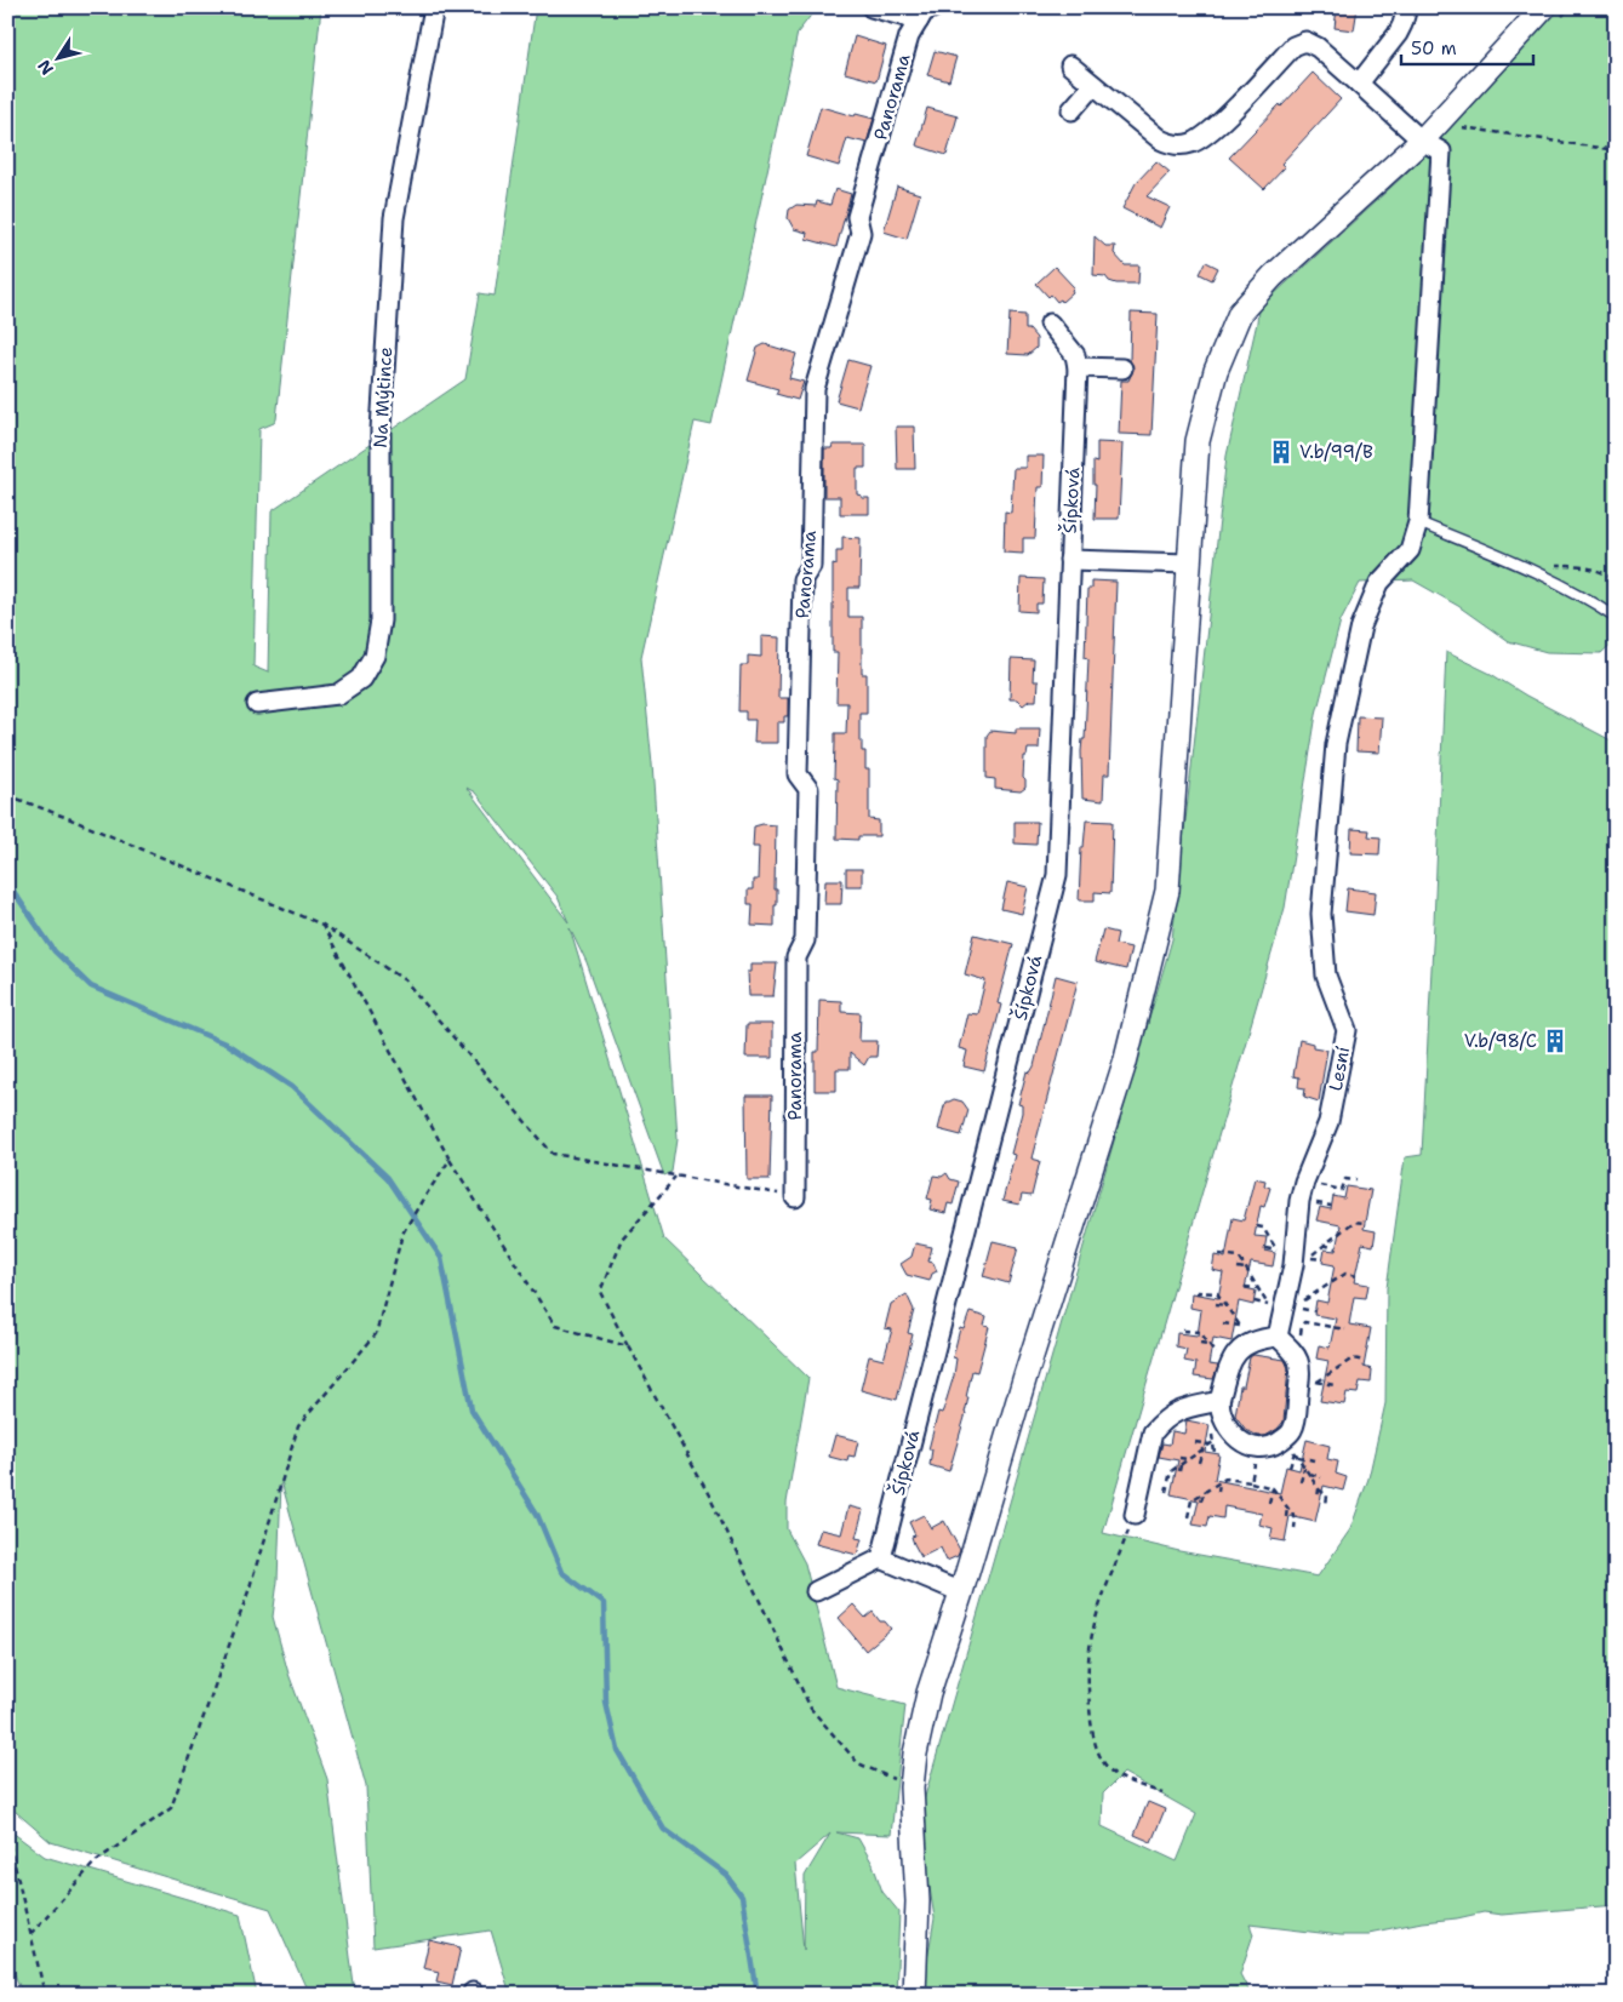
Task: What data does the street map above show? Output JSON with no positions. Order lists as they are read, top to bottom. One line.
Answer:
{"streets":{"street":["Panorama","Na Mýtince","Šípková","Lesní"]},"places":{"building":["V.b/99/B","V.b/98/C"]},"scale_bar":"50 m","north":"bottom left"}
